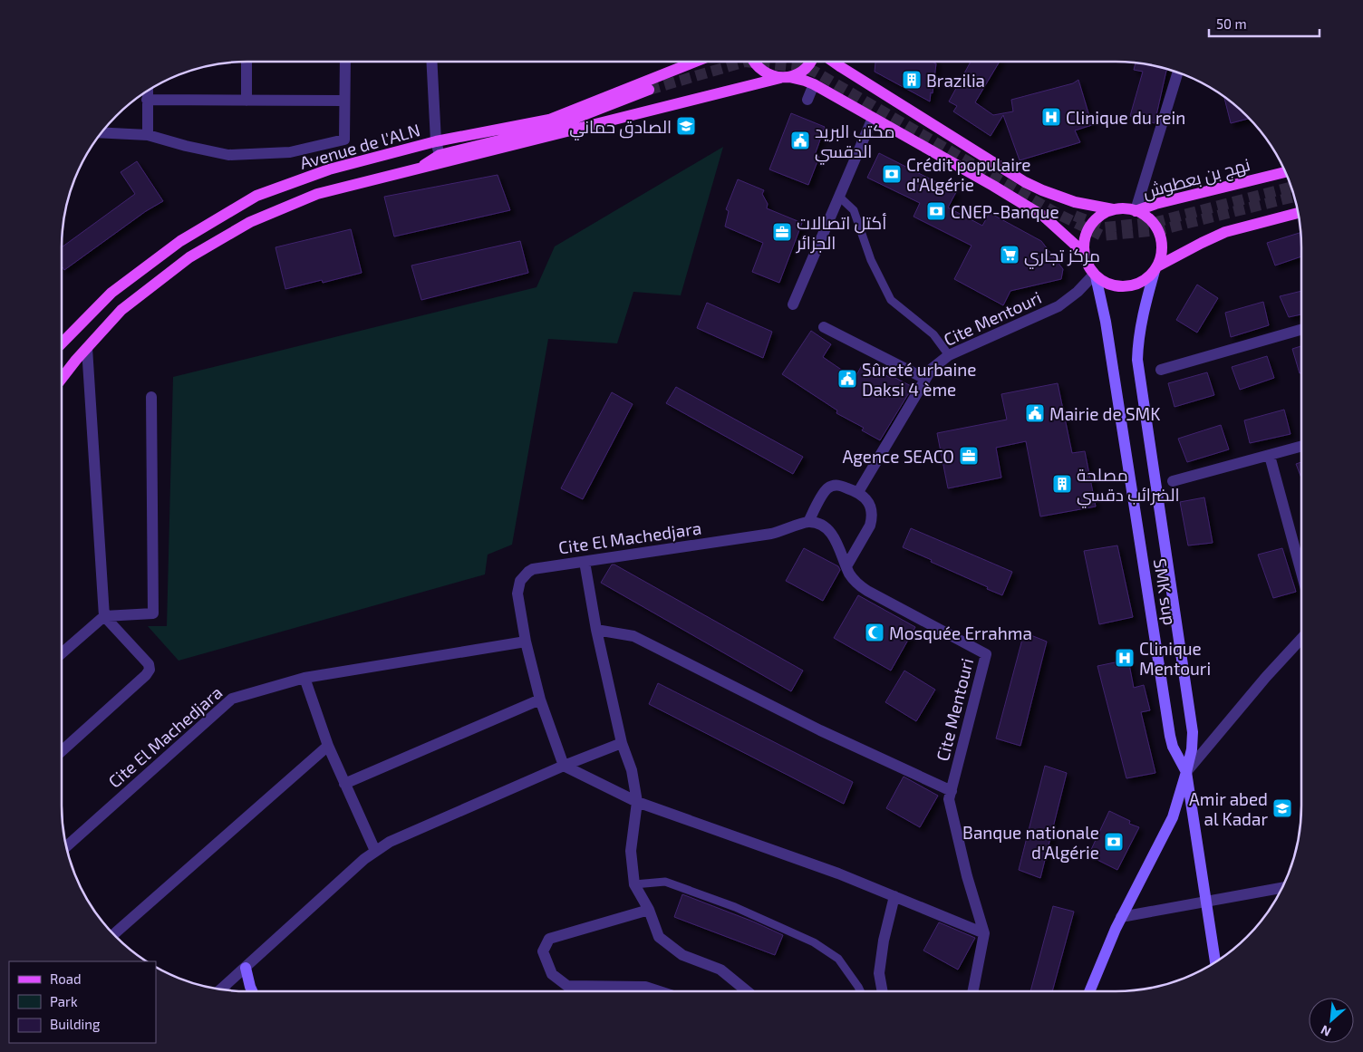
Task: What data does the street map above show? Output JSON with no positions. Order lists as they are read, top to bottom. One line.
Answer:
{"streets":{"main road":["Avenue de l'ALN","نهج بن بعطوش","SMK sup"],"street":["Cite Mentouri","Cite El Machedjara"]},"crossings":[["نهج بن بعطوش","Cite Mentouri"],["نهج بن بعطوش","SMK sup"],["Cite Mentouri","Cite El Machedjara"],["Cite Mentouri","SMK sup"]],"places":{"building":["Brazilia","مصلحة الضرائب دقسي"],"hospital":["Clinique du rein","Clinique Mentouri"],"school or university":["الصادق حماني","Amir abed al Kadar"],"public building":["مكتب البريد الدقسي","Sûreté urbaine Daksi 4 ème","Mairie de SMK"],"bank":["Crédit populaire d'Algérie","CNEP-Banque","Banque nationale d'Algérie"],"office":["أكتل اتصالات الجزائر","Agence SEACO"],"supermarket":["مركز تجاري"],"mosque":["Mosquée Errahma"]},"legend":["Road","Park","Building"],"scale_bar":"50 m","north":"bottom left"}
